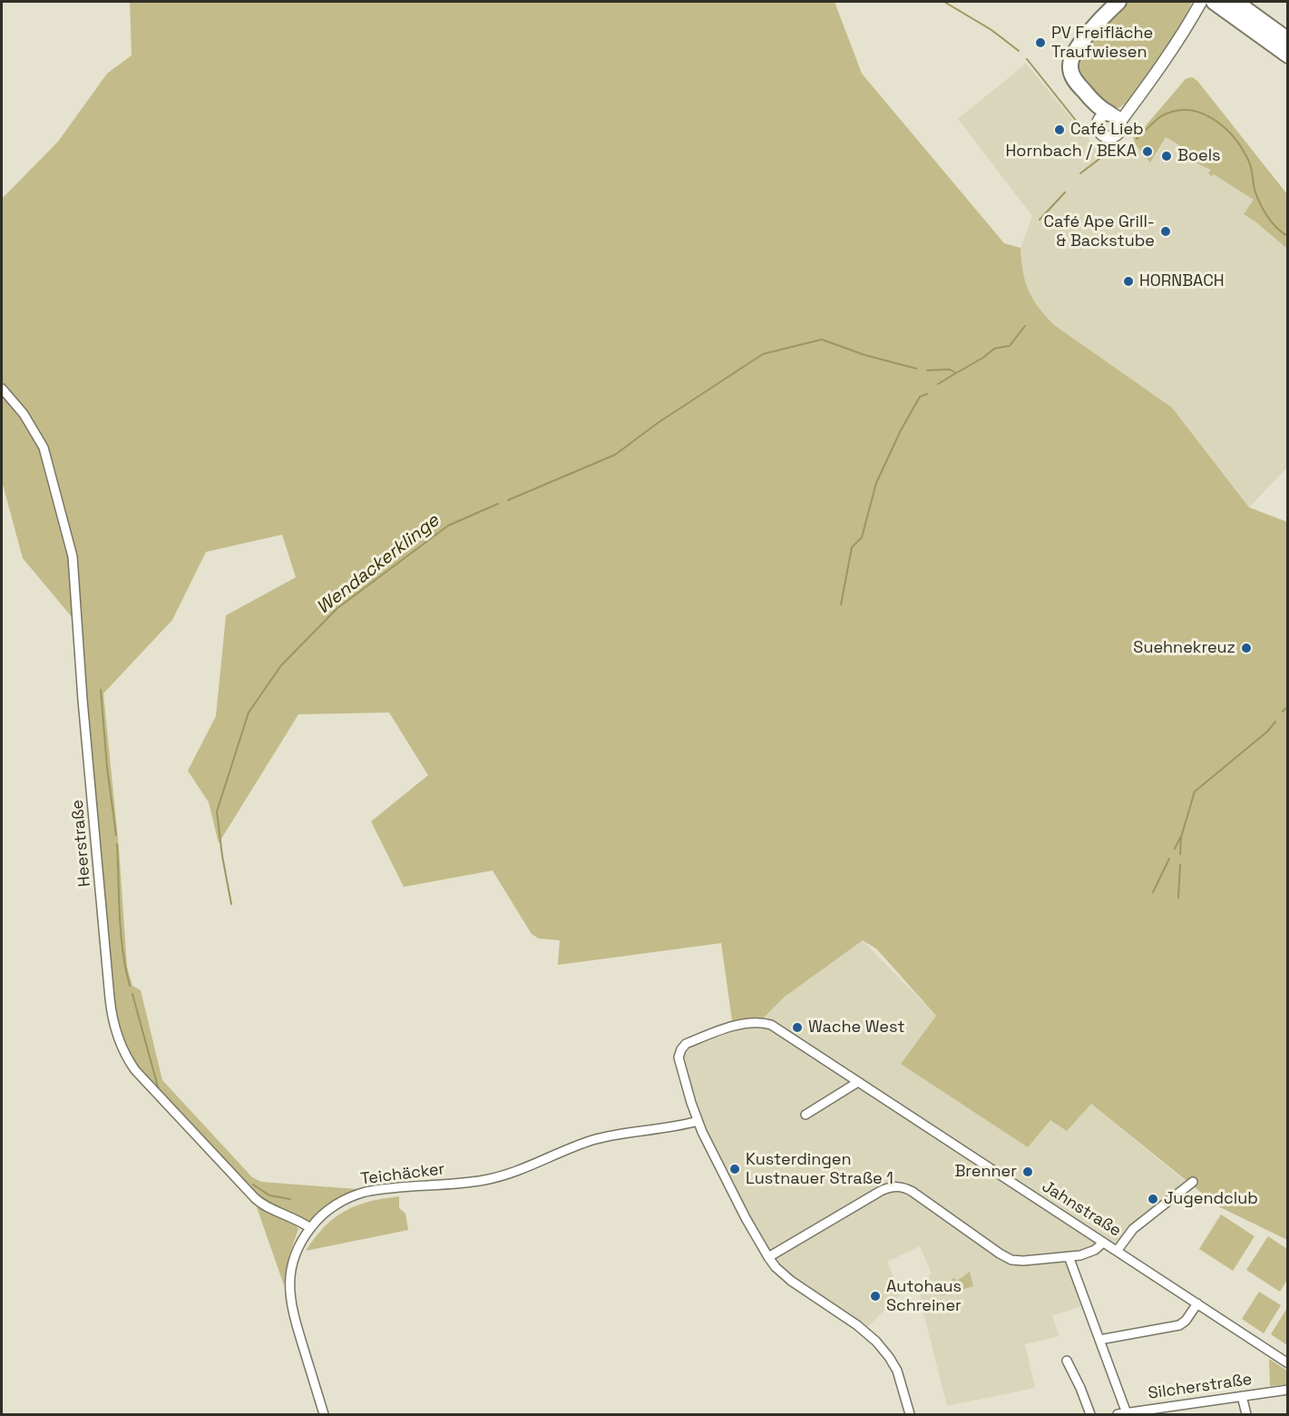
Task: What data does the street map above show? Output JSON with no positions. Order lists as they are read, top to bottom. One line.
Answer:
{"streets":{"street":["Heerstraße","Teichäcker","Jahnstraße","Silcherstraße"]},"crossings":[["Heerstraße","Teichäcker"],["Teichäcker","Jahnstraße"]],"water":["Wendackerklinge"],"places":["PV Freifläche Traufwiesen","Café Lieb","Hornbach / BEKA","Boels","Café Ape Grill- & Backstube","HORNBACH","Suehnekreuz","Wache West","Kusterdingen Lustnauer Straße 1","Brenner","Jugendclub","Autohaus Schreiner"]}
